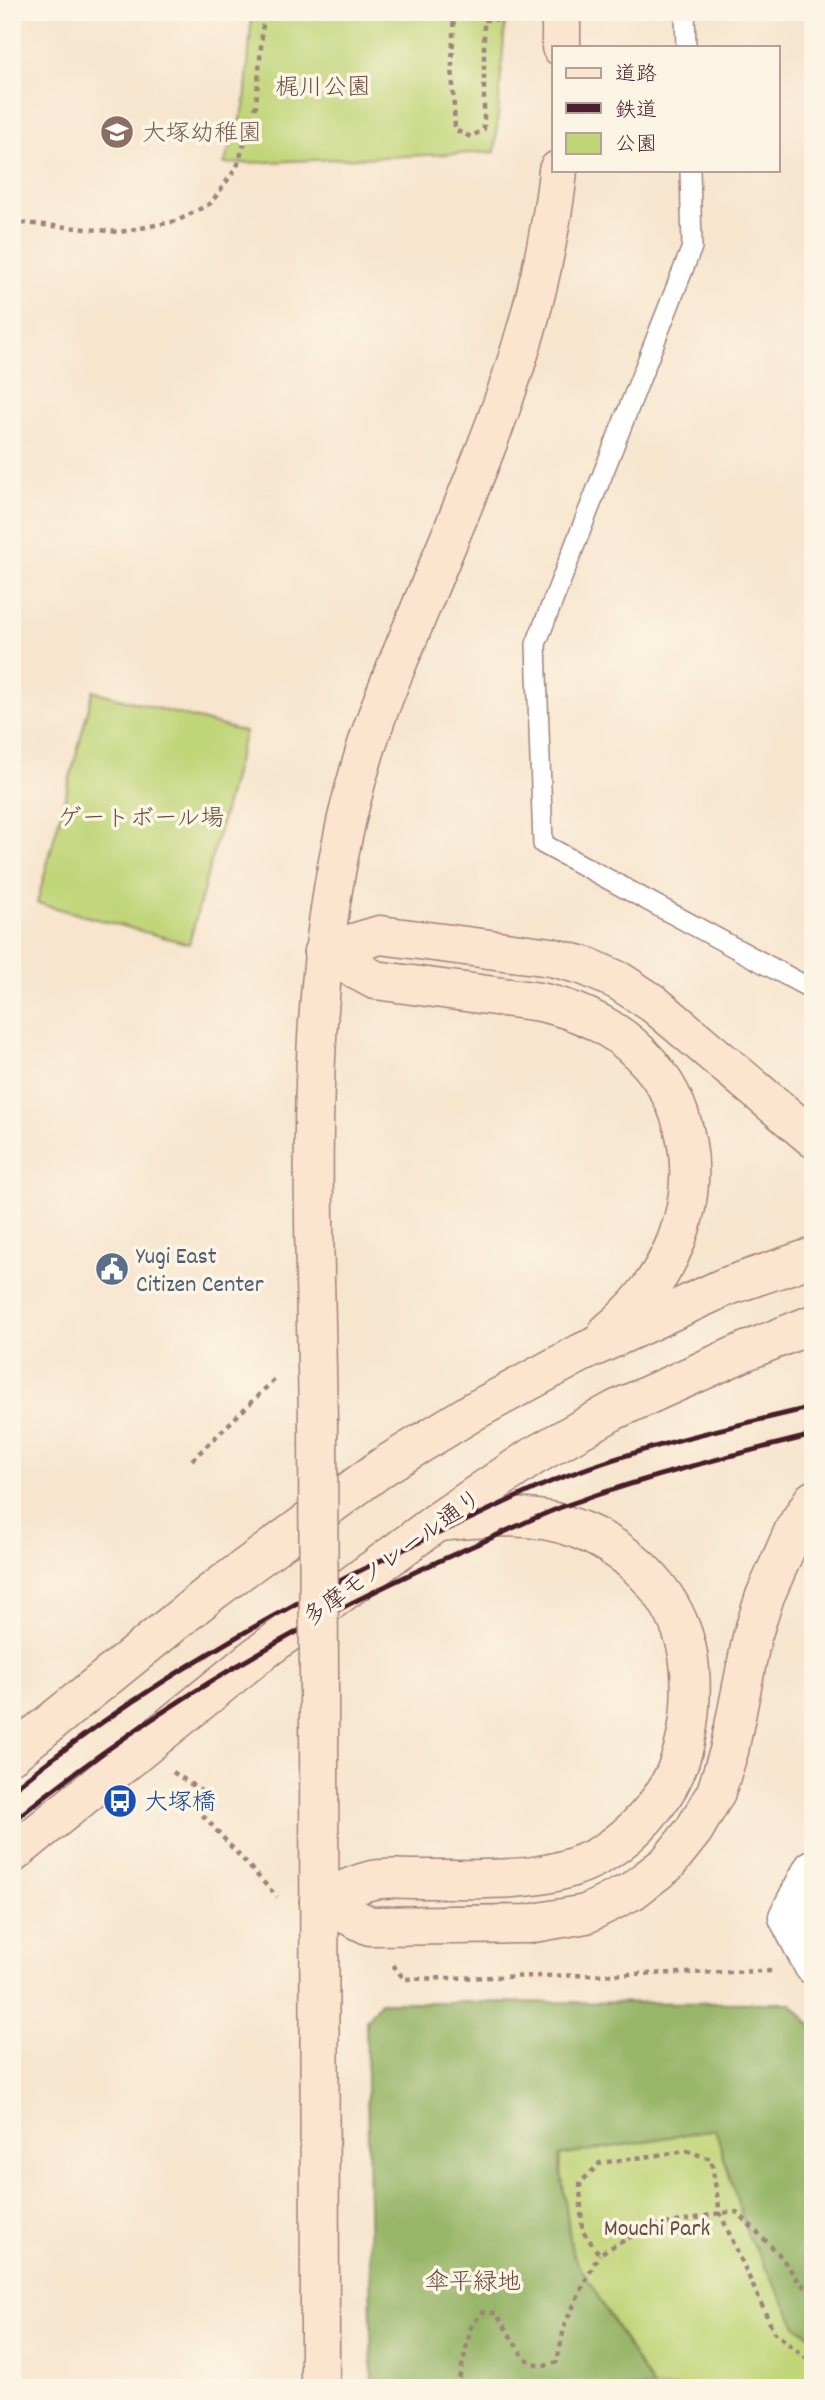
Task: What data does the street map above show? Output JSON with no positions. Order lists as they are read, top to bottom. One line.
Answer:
{"streets":{"main road":["多摩モノレール通り"]},"parks":["梶川公園","ゲートボール場","Mouchi Park","傘平緑地"],"places":{"school or university":["大塚幼稚園"],"public building":["Yugi East Citizen Center"],"bus stop":["大塚橋"]},"legend":["道路","鉄道","公園"]}
